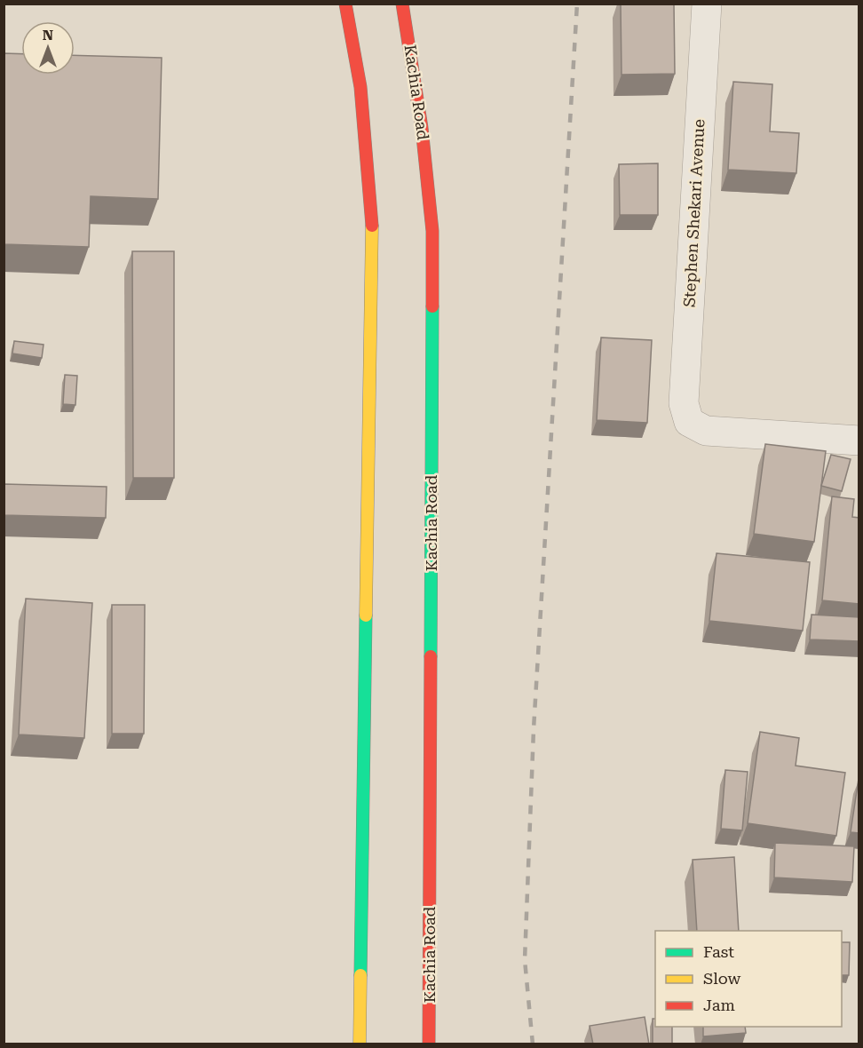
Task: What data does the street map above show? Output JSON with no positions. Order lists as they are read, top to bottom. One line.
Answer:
{"streets":{"main road":["Kachia Road"],"street":["Stephen Shekari Avenue"]},"legend":["Fast","Slow","Jam"],"north":"top"}
